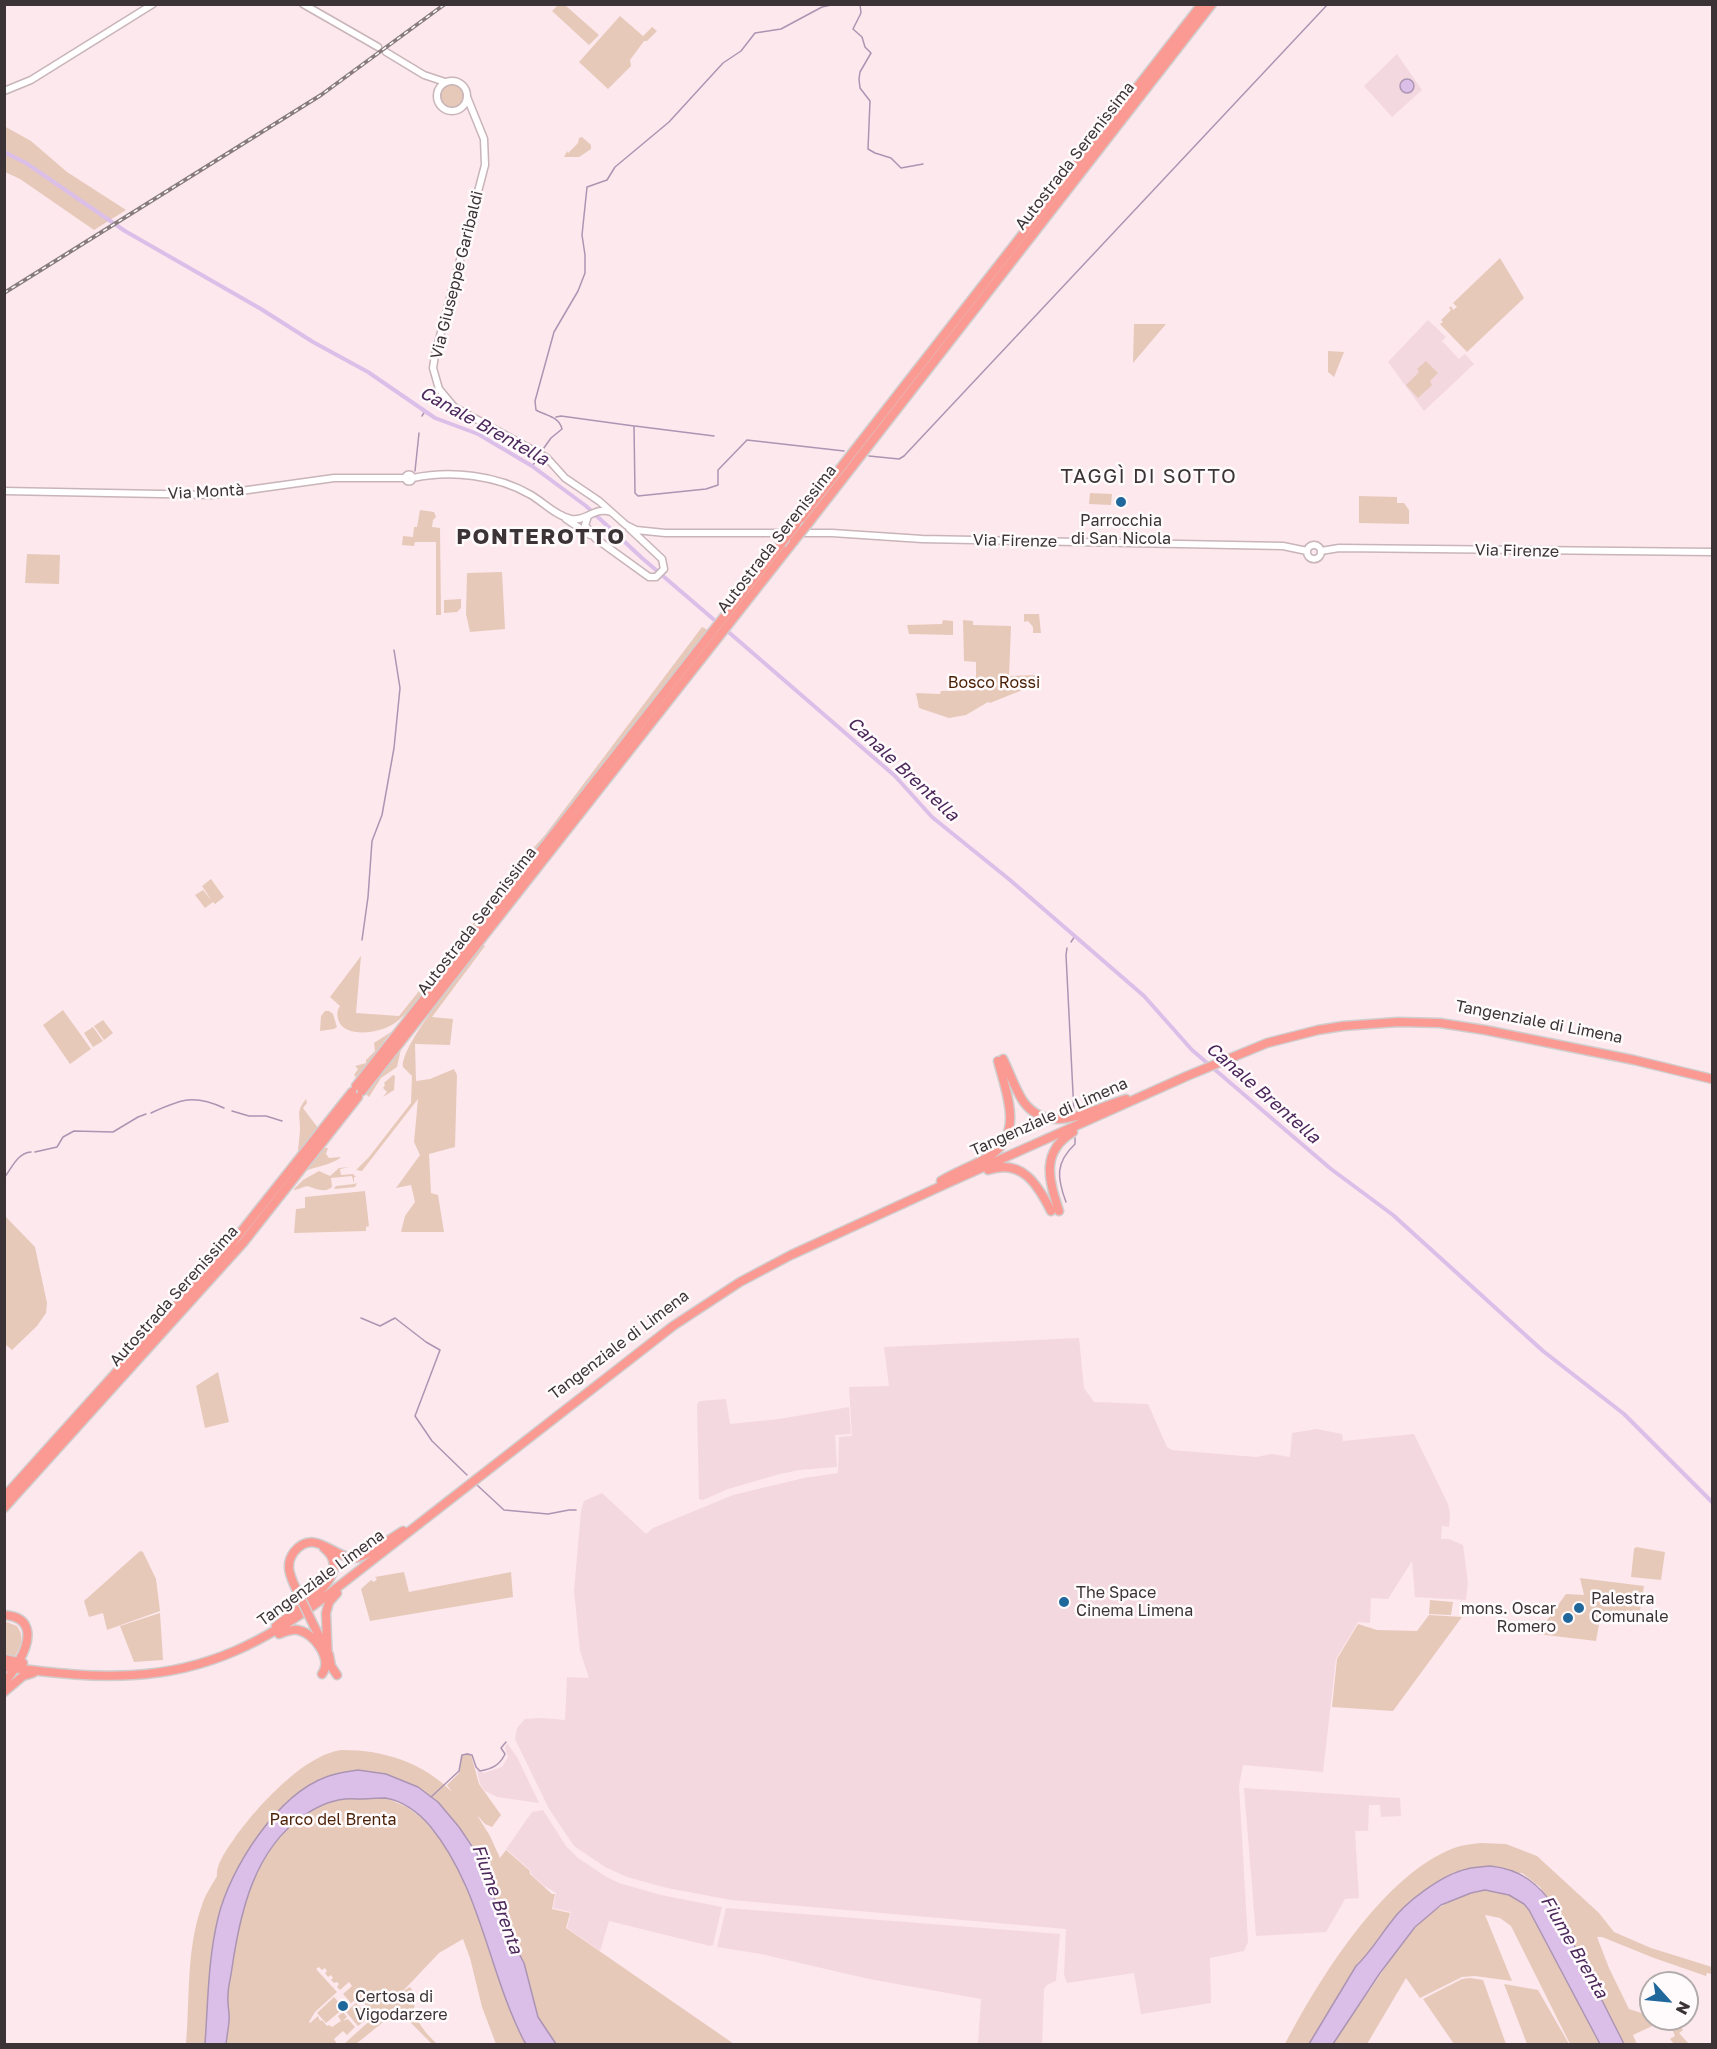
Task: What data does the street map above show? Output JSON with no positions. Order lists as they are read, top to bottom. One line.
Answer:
{"streets":{"highway":["Autostrada Serenissima","Tangenziale di Limena","Tangenziale Limena"],"main road":["Via Giuseppe Garibaldi","Via Montà","Via Firenze"]},"crossings":[["Autostrada Serenissima","Via Firenze"],["Via Giuseppe Garibaldi","Via Firenze"],["Tangenziale di Limena","Tangenziale Limena"]],"districts":["TAGGÌ DI SOTTO","PONTEROTTO"],"water":["Canale Brentella","Fiume Brenta"],"parks":["Bosco Rossi","Parco del Brenta"],"places":["Parrocchia di San Nicola","The Space Cinema Limena","Palestra Comunale","mons. Oscar Romero","Certosa di Vigodarzere"],"north":"bottom right"}
